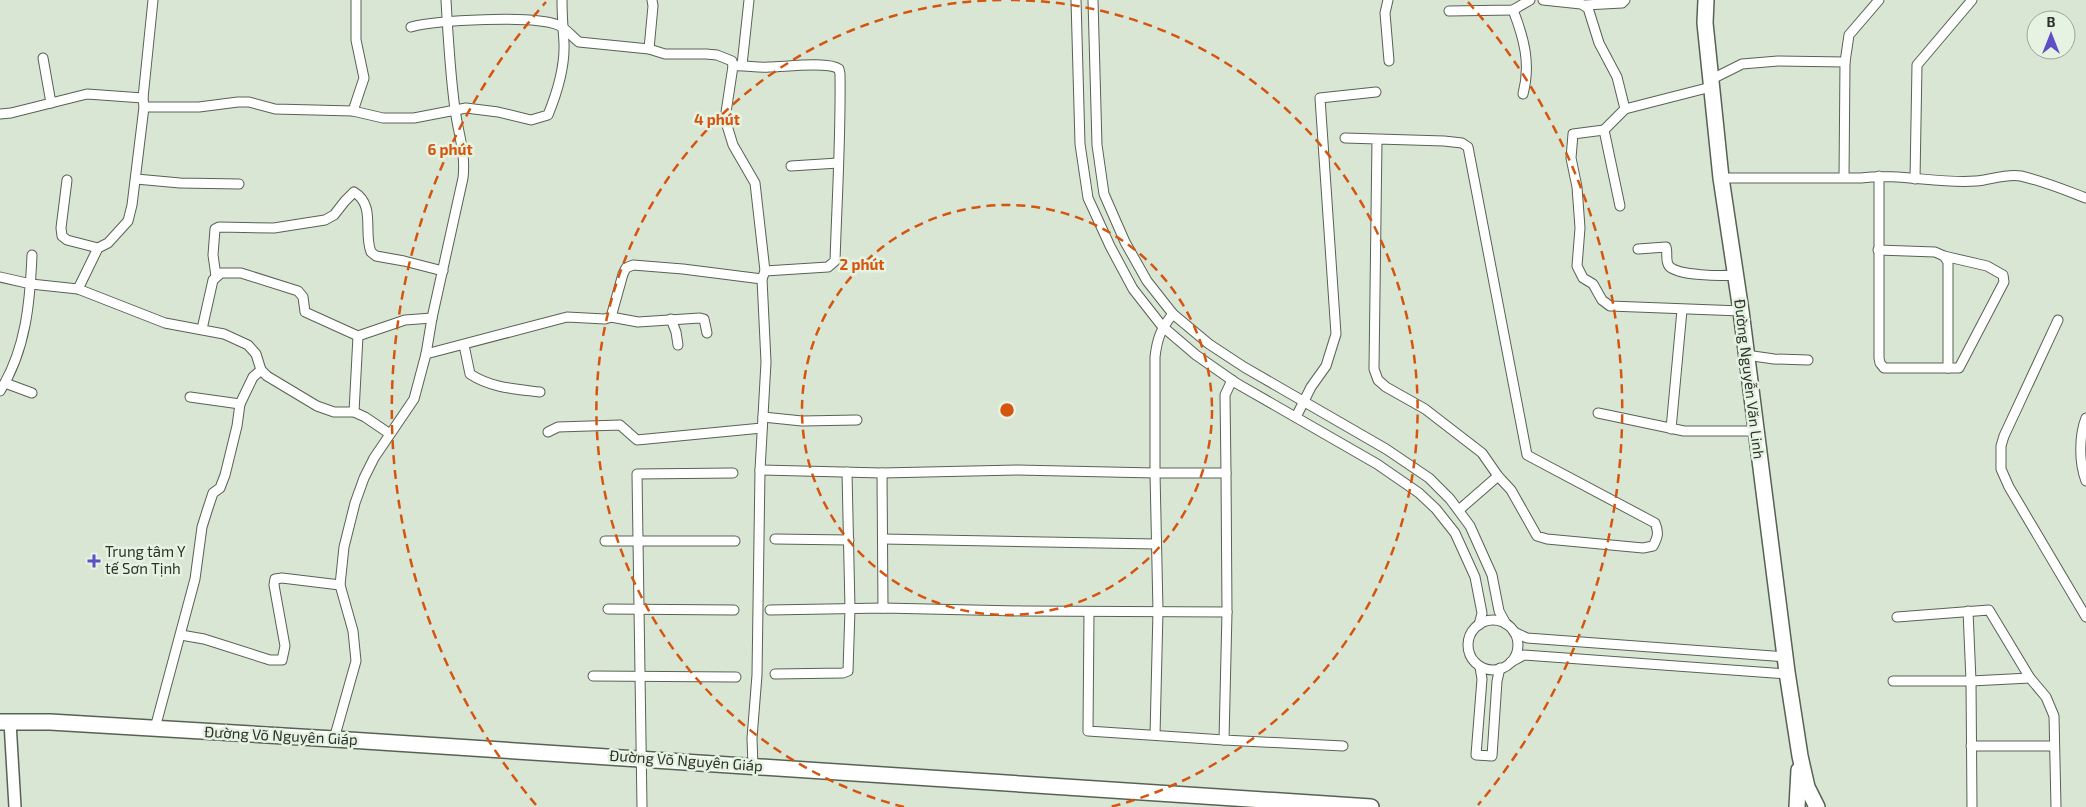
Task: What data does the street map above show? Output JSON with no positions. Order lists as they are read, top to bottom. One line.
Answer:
{"streets":{"main road":["Đường Nguyễn Văn Linh","Đường Võ Nguyên Giáp"]},"places":{"health":["Trung tâm Y tế Sơn Tịnh"]},"north":"top","rings":["4 phút","6 phút","2 phút"]}
